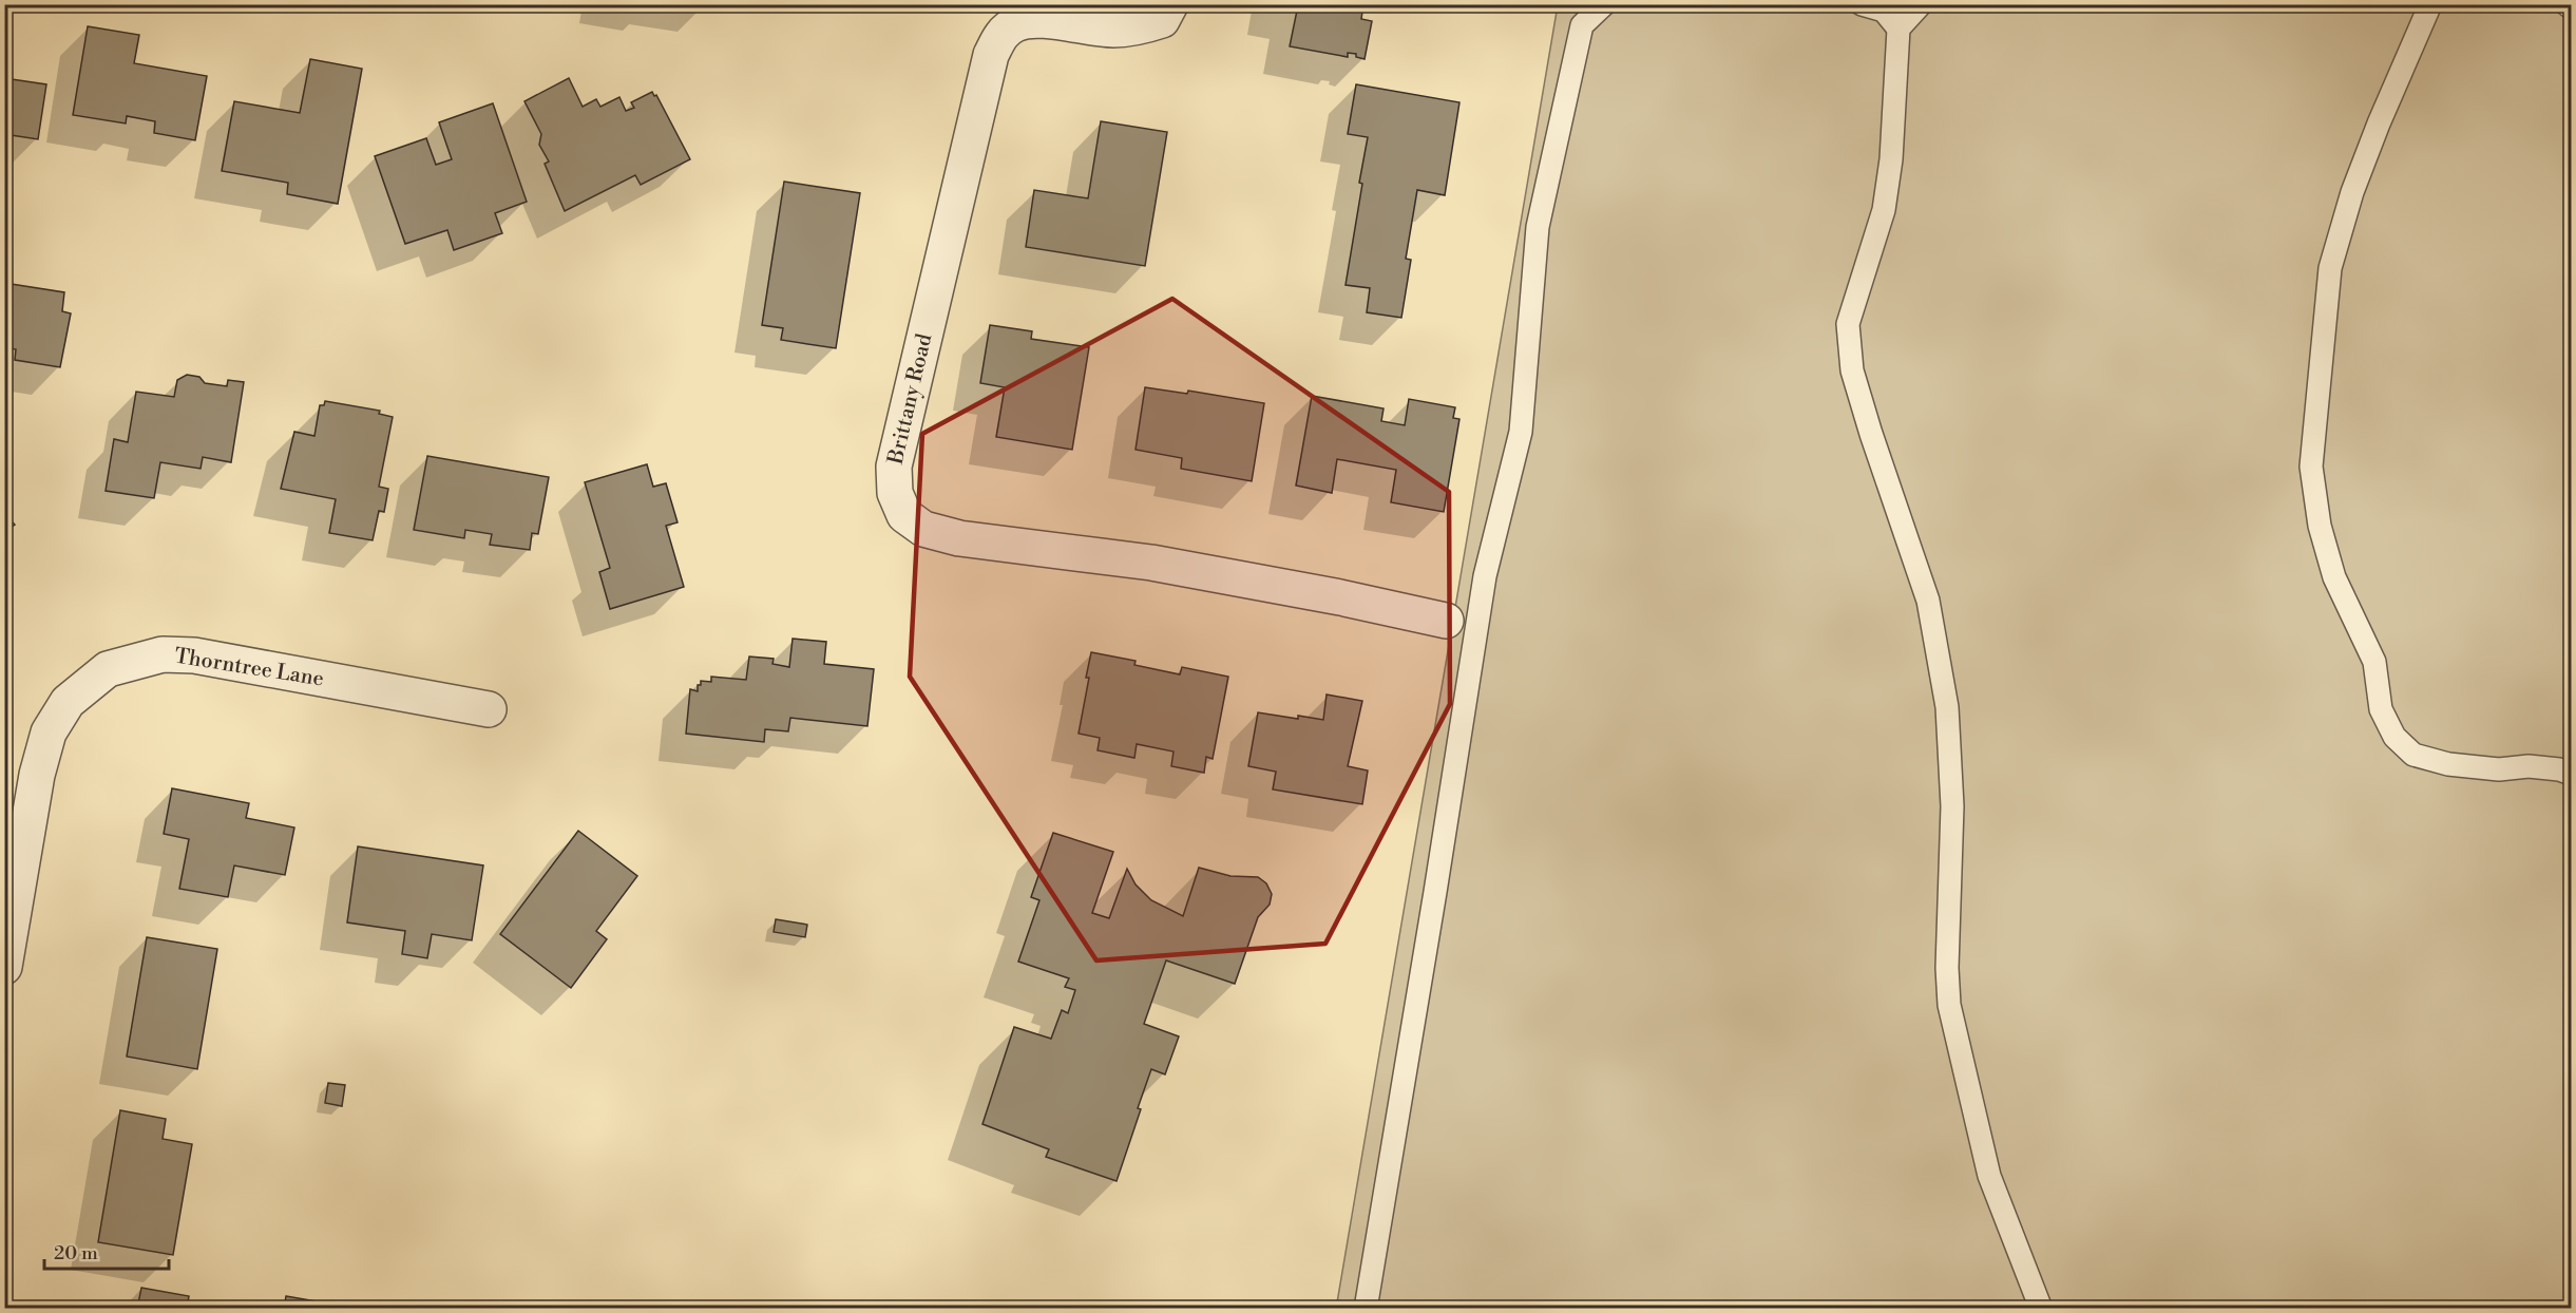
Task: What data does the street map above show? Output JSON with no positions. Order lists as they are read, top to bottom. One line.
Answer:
{"streets":{"street":["Brittany Road","Thorntree Lane"]},"scale_bar":"20 m"}
